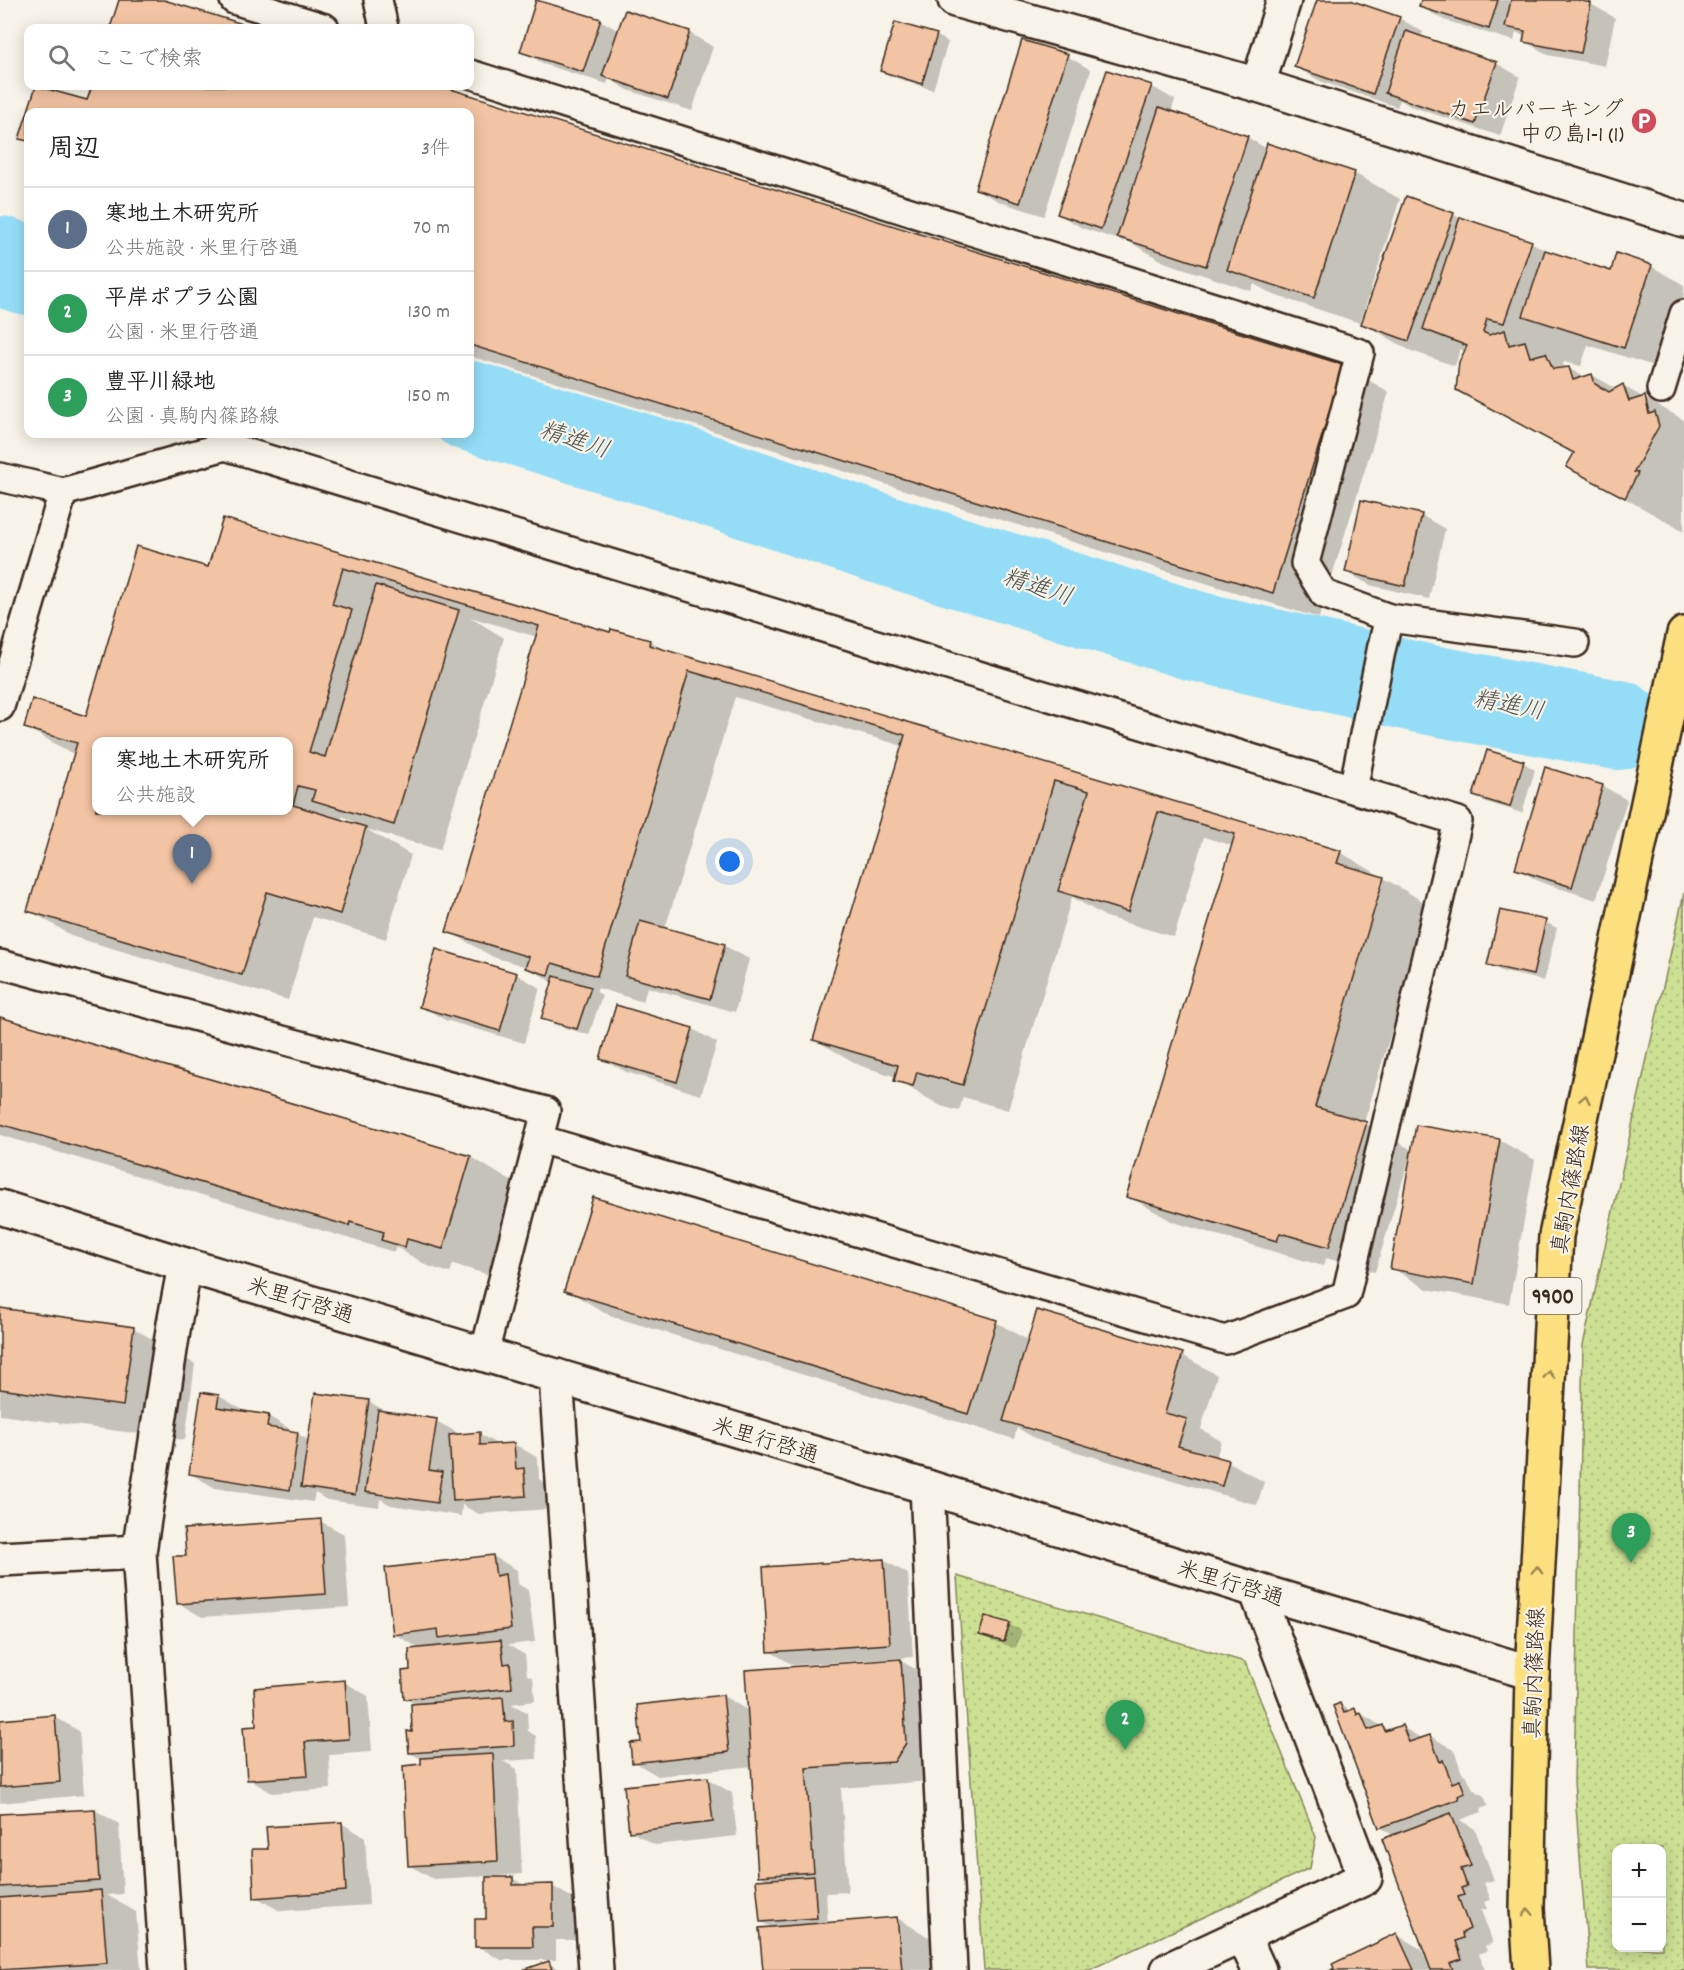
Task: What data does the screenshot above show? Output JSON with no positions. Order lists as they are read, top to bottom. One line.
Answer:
{"streets":{"main road":["真駒内篠路線","9900"],"street":["米里行啓通"]},"crossings":[["真駒内篠路線","米里行啓通"]],"one_way":["真駒内篠路線"],"water":["精進川"],"places":{"parking":["カエルパーキング 中の島1-1 (1)"]},"page":{"search":"ここで検索","heading":["周辺","3件"],"list":[{"mark":"1","name":"寒地土木研究所","note":"公共施設 · 米里行啓通","value":"70 m"},{"mark":"2","name":"平岸ポプラ公園","note":"公園 · 米里行啓通","value":"130 m"},{"mark":"3","name":"豊平川緑地","note":"公園 · 真駒内篠路線","value":"150 m"}],"popup":["寒地土木研究所","公共施設"],"pins":["1","3","2"],"map_buttons":["+","−"]}}
